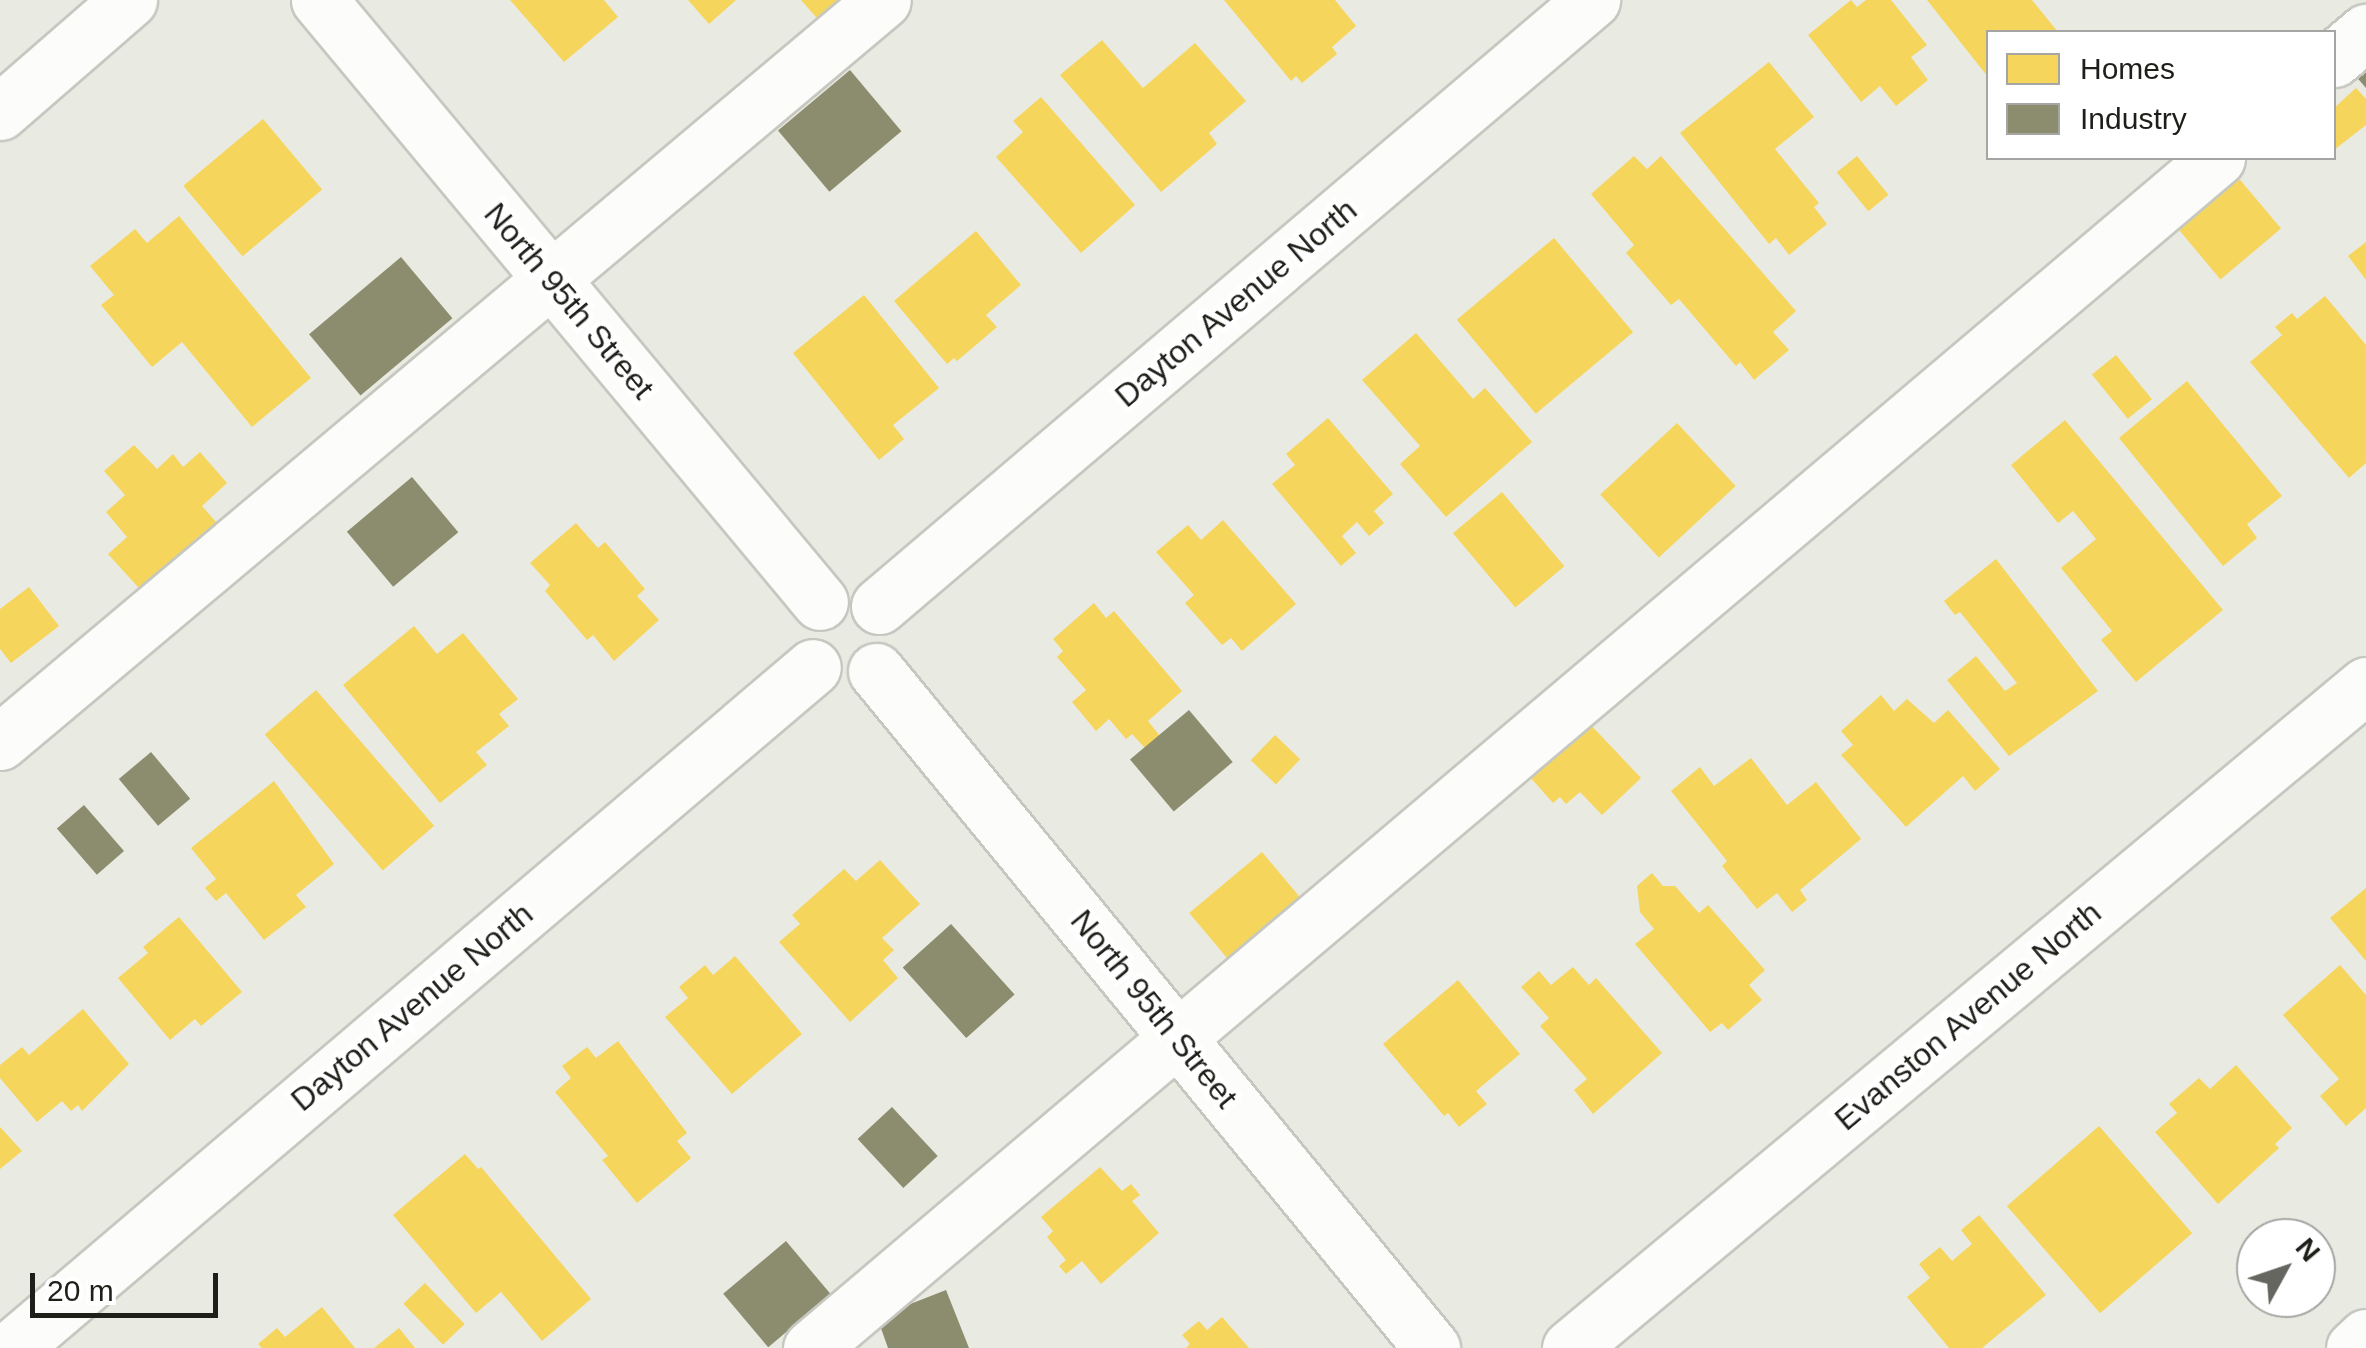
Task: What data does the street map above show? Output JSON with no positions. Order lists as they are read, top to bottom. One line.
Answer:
{"streets":{"street":["North 95th Street","Dayton Avenue North","Evanston Avenue North"]},"crossings":[["North 95th Street","Dayton Avenue North"]],"legend":["Homes","Industry"],"scale_bar":"20 m","north":"top right"}
